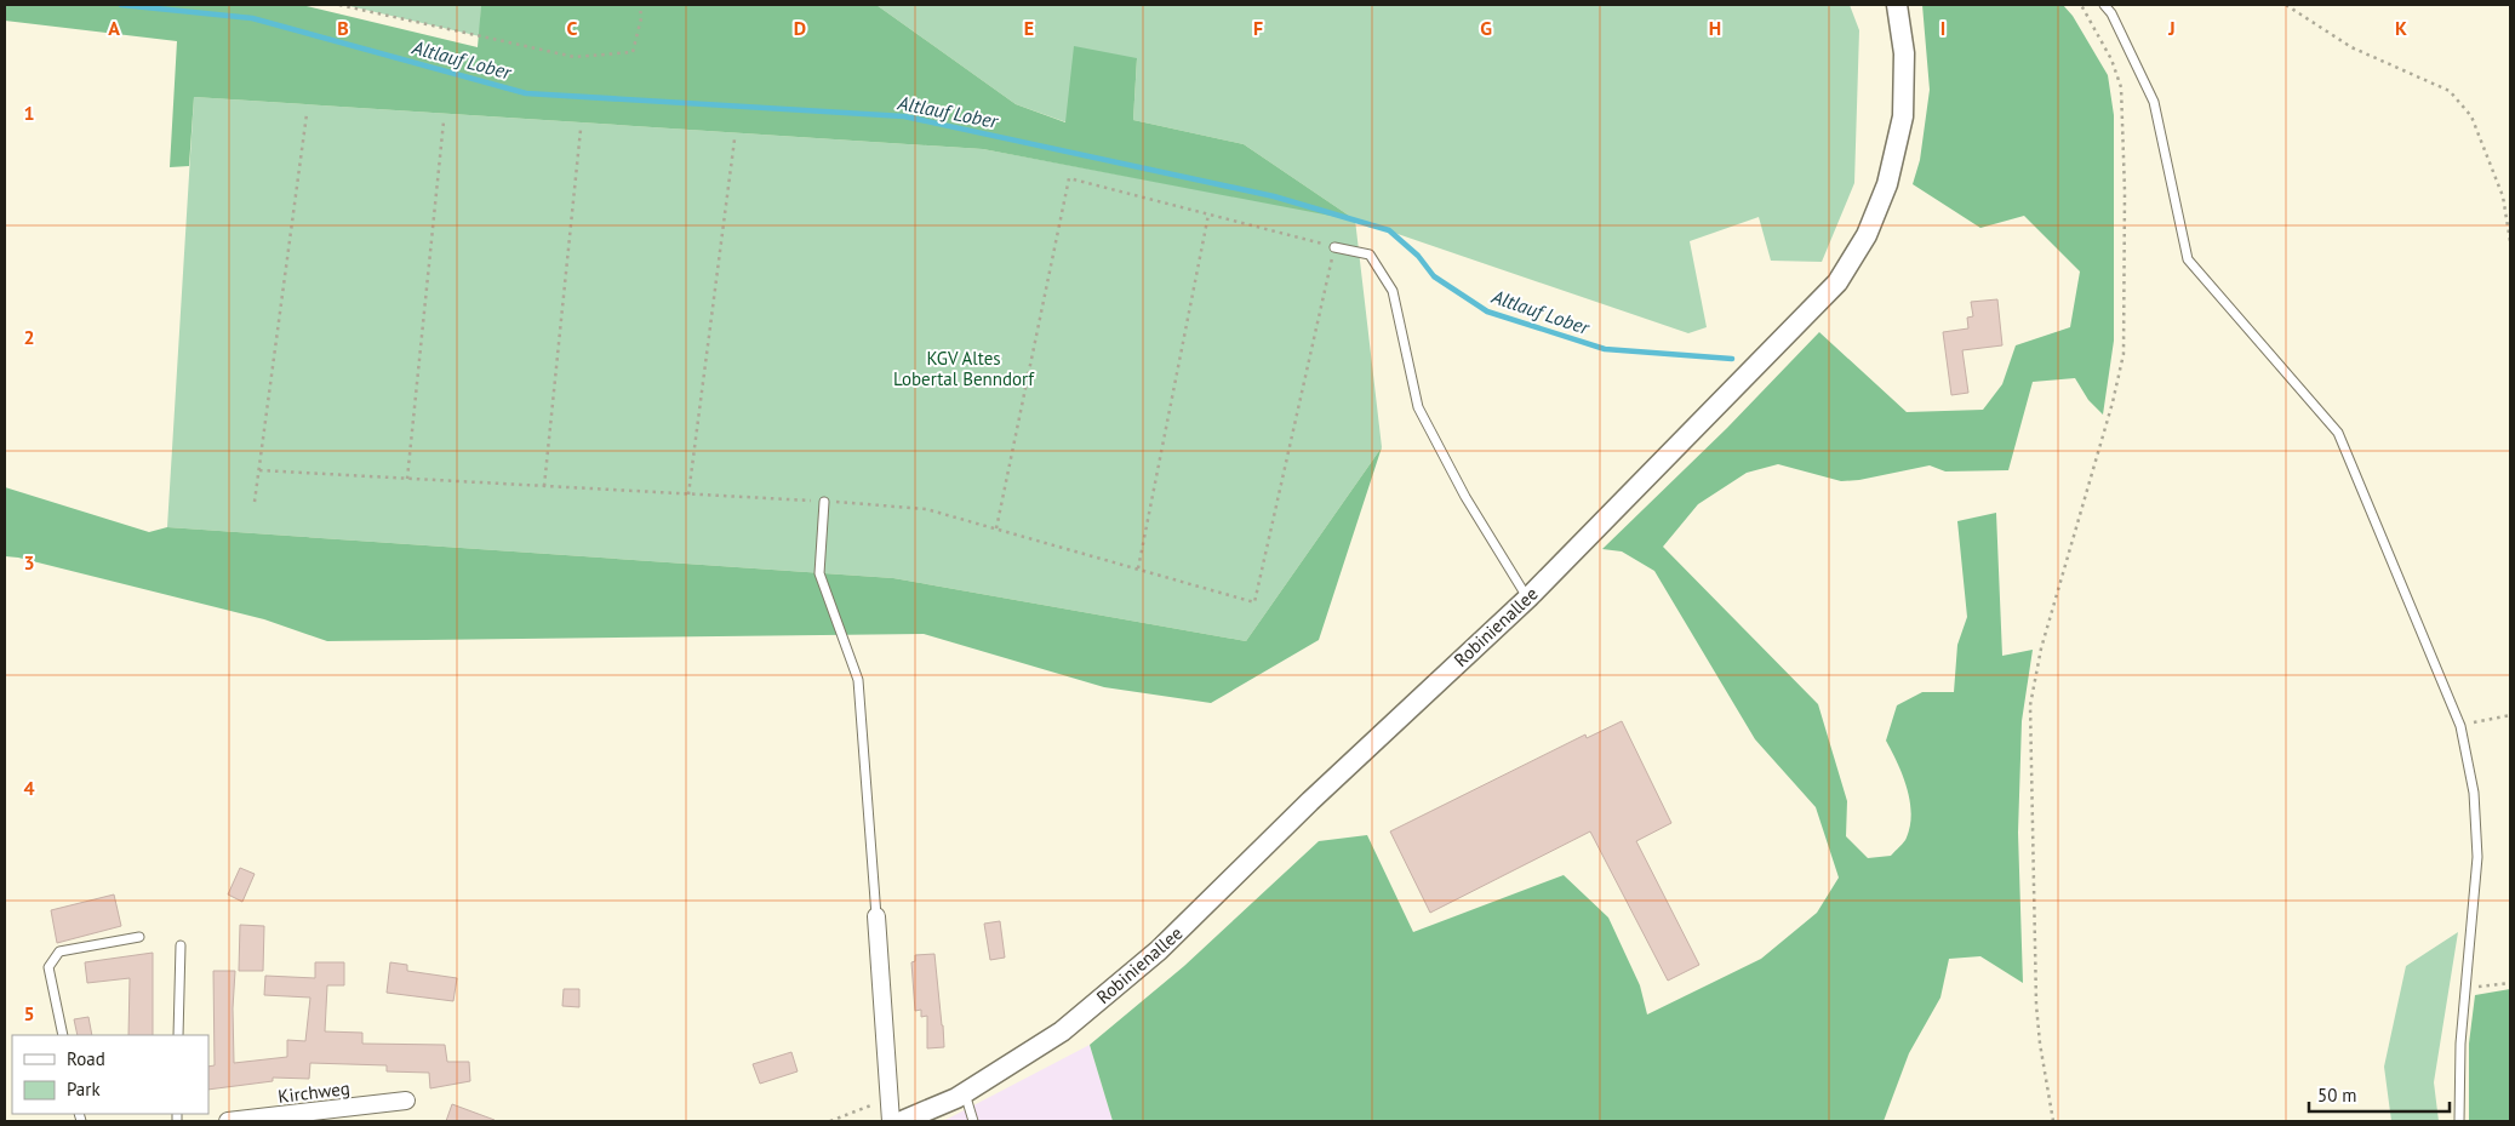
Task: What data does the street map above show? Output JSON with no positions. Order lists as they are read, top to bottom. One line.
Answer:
{"streets":{"street":["Robinienallee","Kirchweg"]},"water":["Altlauf Lober"],"parks":["KGV Altes Lobertal Benndorf"],"legend":["Road","Park"],"scale_bar":"50 m","grid":{"columns":["A","B","C","D","E","F","G","H","I","J","K"],"rows":["1","2","3","4","5"]}}
